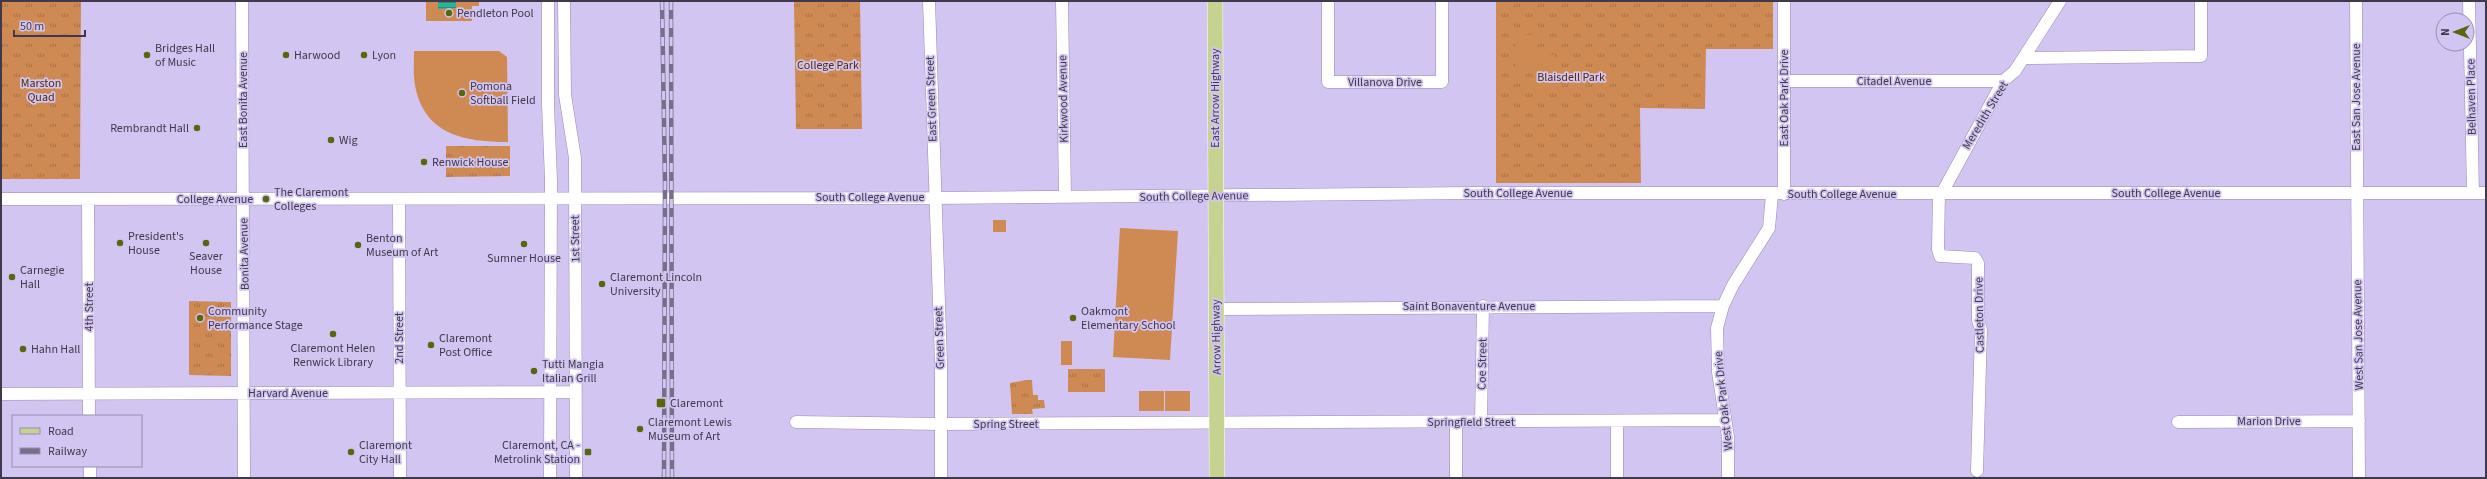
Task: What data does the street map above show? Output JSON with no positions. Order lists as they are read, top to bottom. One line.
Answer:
{"streets":{"main road":["East Arrow Highway","Arrow Highway"],"street":["Citadel Avenue","Villanova Drive","East San Jose Avenue","Belhaven Place","East Oak Park Drive","East Green Street","Kirkwood Avenue","East Bonita Avenue","Meredith Street","South College Avenue","College Avenue","1st Street","Bonita Avenue","Saint Bonaventure Avenue","4th Street","Castleton Drive","West San Jose Avenue","2nd Street","Green Street","Coe Street","Harvard Avenue","West Oak Park Drive","Marion Drive","Springfield Street","Spring Street"]},"crossings":[["Citadel Avenue","East Oak Park Drive"],["Citadel Avenue","Meredith Street"],["East San Jose Avenue","South College Avenue"],["East San Jose Avenue","West San Jose Avenue"],["Belhaven Place","South College Avenue"],["East Arrow Highway","South College Avenue"],["East Arrow Highway","Arrow Highway"],["East Oak Park Drive","South College Avenue"],["East Oak Park Drive","West Oak Park Drive"],["East Green Street","South College Avenue"],["East Green Street","Green Street"],["Kirkwood Avenue","South College Avenue"],["East Bonita Avenue","College Avenue"],["East Bonita Avenue","Bonita Avenue"],["Meredith Street","South College Avenue"],["Meredith Street","Castleton Drive"],["South College Avenue","College Avenue"],["South College Avenue","1st Street"],["South College Avenue","Castleton Drive"],["South College Avenue","West San Jose Avenue"],["South College Avenue","Arrow Highway"],["South College Avenue","Green Street"],["South College Avenue","West Oak Park Drive"],["College Avenue","Bonita Avenue"],["College Avenue","4th Street"],["College Avenue","2nd Street"],["1st Street","Harvard Avenue"],["Bonita Avenue","Harvard Avenue"],["Saint Bonaventure Avenue","Arrow Highway"],["Saint Bonaventure Avenue","Coe Street"],["Saint Bonaventure Avenue","West Oak Park Drive"],["4th Street","Harvard Avenue"],["West San Jose Avenue","Marion Drive"],["Arrow Highway","Springfield Street"],["Arrow Highway","Spring Street"],["2nd Street","Harvard Avenue"],["Green Street","Spring Street"],["Coe Street","Springfield Street"],["West Oak Park Drive","Springfield Street"],["Springfield Street","Spring Street"]],"parks":["College Park","Blaisdell Park","Marston Quad"],"places":{"other":["Pendleton Pool","Bridges Hall of Music","Harwood","Lyon","Pomona Softball Field","Rembrandt Hall","Wig","Renwick House","The Claremont Colleges","President's House","Seaver House","Sumner House","Benton Museum of Art","Carnegie Hall","Claremont Lincoln University","Community Performance Stage","Oakmont Elementary School","Claremont Helen Renwick Library","Claremont Post Office","Hahn Hall","Tutti Mangia Italian Grill","Claremont Lewis Museum of Art","Claremont City Hall"],"transit":["Claremont","Claremont, CA - Metrolink Station"]},"legend":["Road","Railway"],"scale_bar":"50 m","north":"left"}
